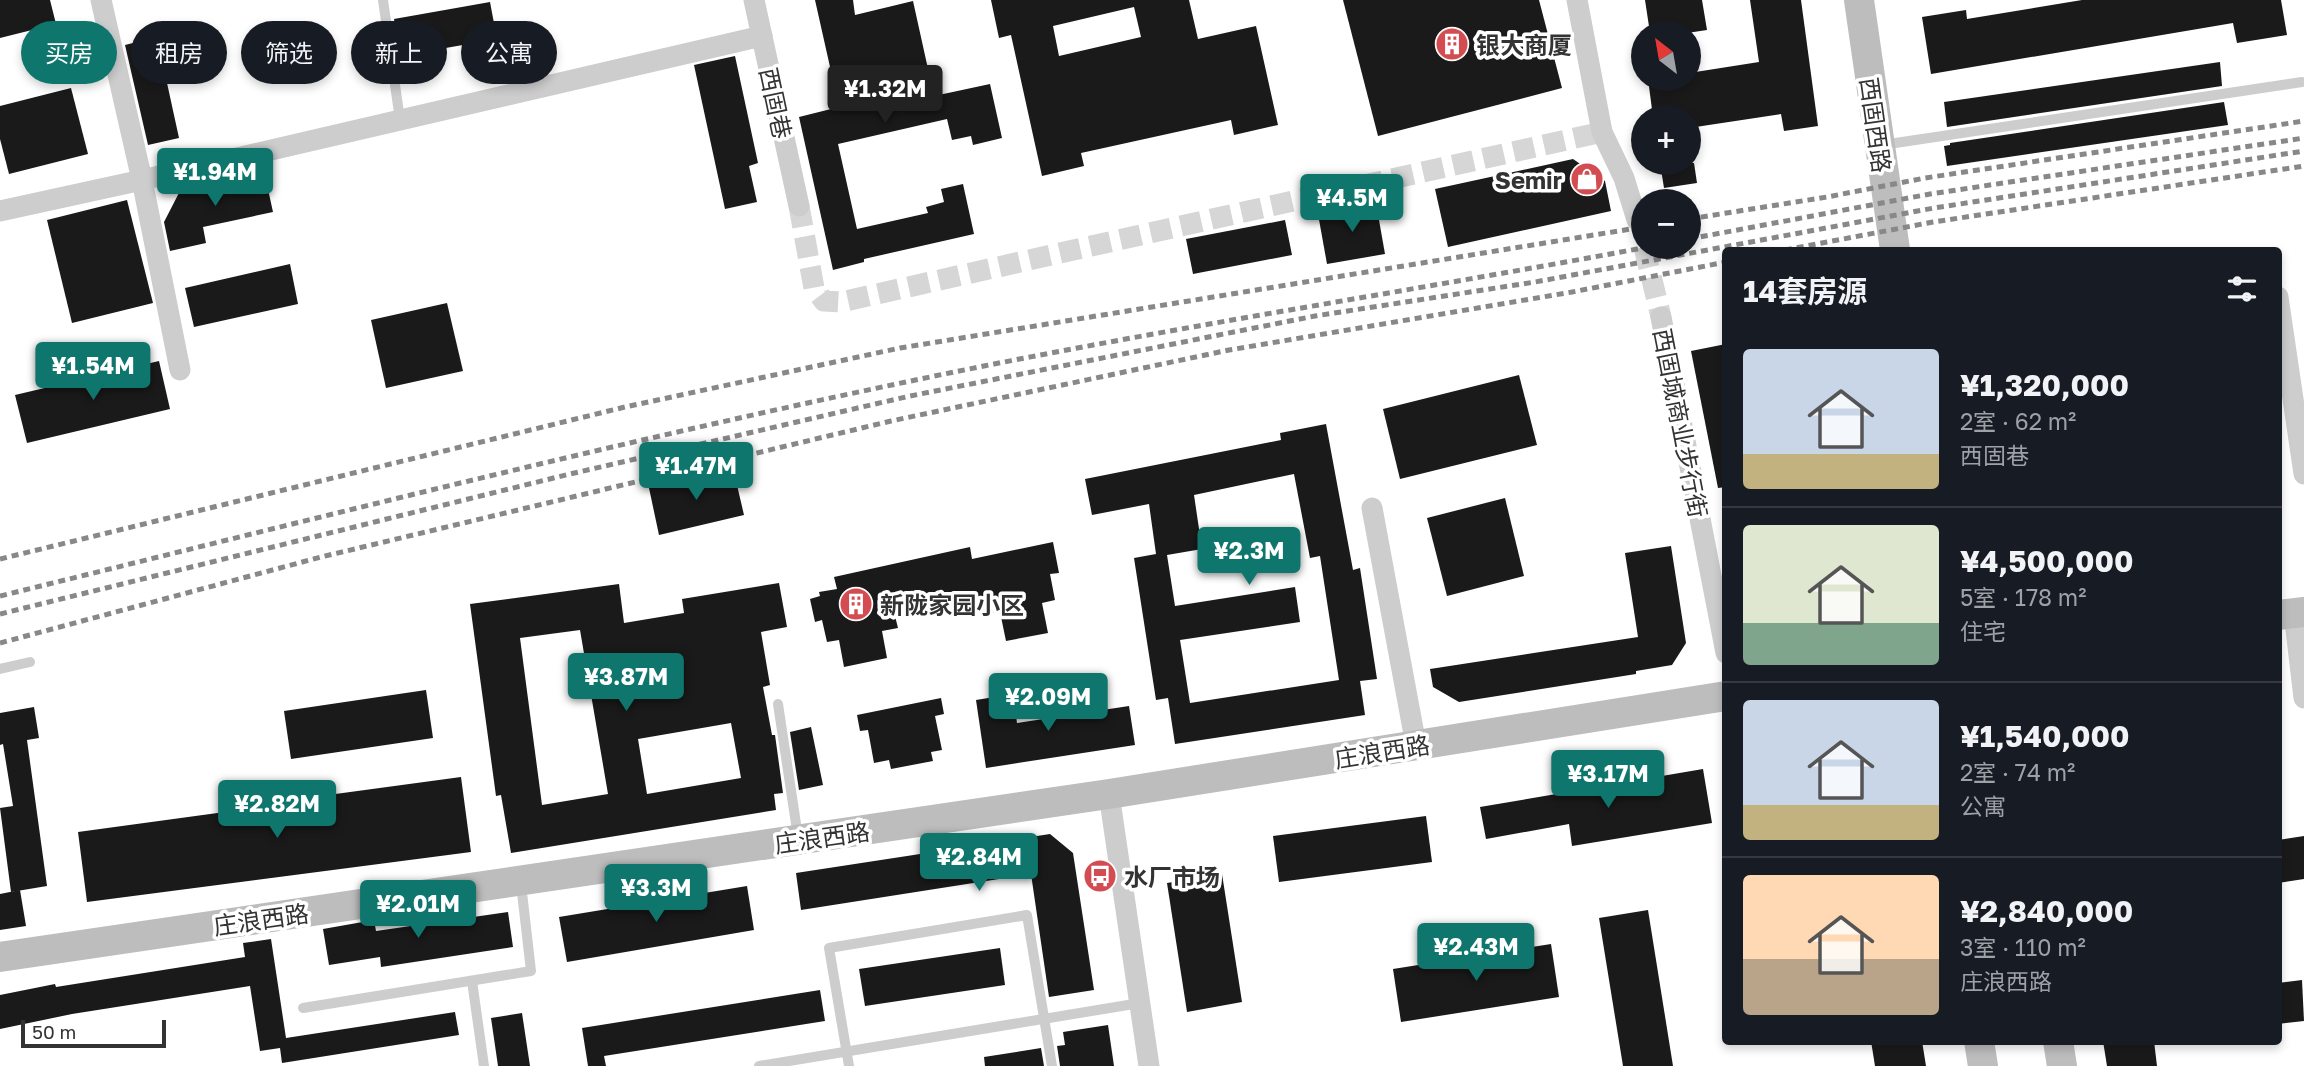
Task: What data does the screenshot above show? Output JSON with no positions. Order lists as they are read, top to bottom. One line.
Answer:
{"streets":{"street":["西固巷","西固西路","西固城商业步行街","庄浪西路"]},"places":{"building":["银大商厦","新陇家园小区"],"shop":["Semir"],"bus stop":["水厂市场"]},"scale_bar":"50 m","north":"top left","page":{"map_buttons":["+","−"],"chip":["买房","租房","筛选","新上","公寓"],"price":["¥1.32M","¥1.94M","¥4.5M","¥1.54M","¥1.47M","¥2.3M","¥3.87M","¥2.09M","¥3.17M","¥2.82M","¥2.84M","¥3.3M","¥2.01M","¥2.43M"],"heading":"14套房源","list":[{"name":"¥1,320,000","note":"2室 · 62 m² · 西固巷"},{"name":"¥4,500,000","note":"5室 · 178 m² · 住宅"},{"name":"¥1,540,000","note":"2室 · 74 m² · 公寓"},{"name":"¥2,840,000","note":"3室 · 110 m² · 庄浪西路"}],"scale":"50 m"}}
